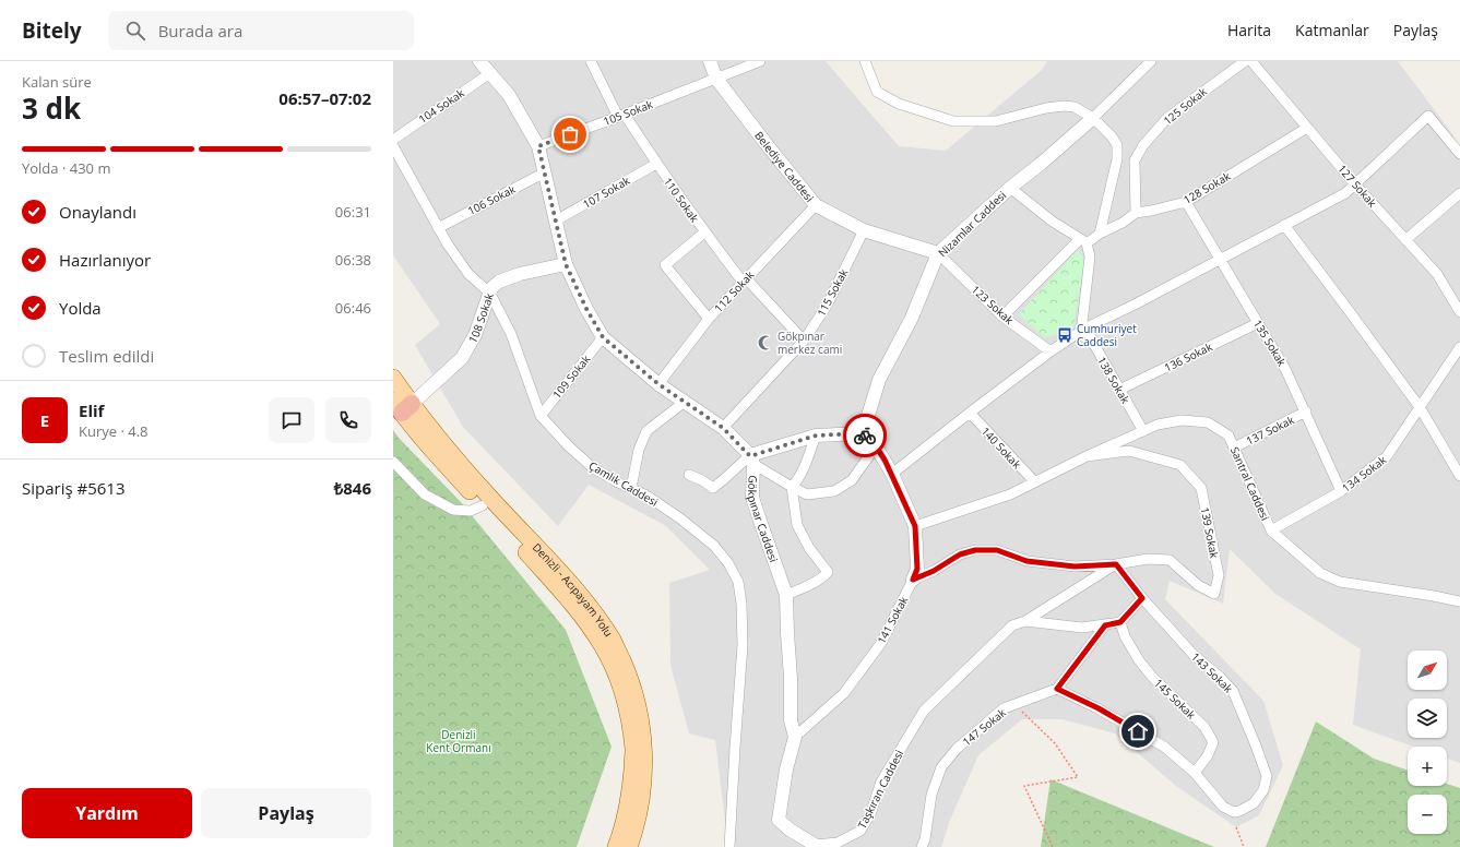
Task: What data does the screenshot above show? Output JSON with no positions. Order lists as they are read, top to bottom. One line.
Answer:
{"streets":{"main road":["Denizli - Acıpayam Yolu"],"street":["104 Sokak","125 Sokak","105 Sokak","Belediye Caddesi","127 Sokak","128 Sokak","107 Sokak","106 Sokak","110 Sokak","Nizamlar Caddesi","112 Sokak","115 Sokak","123 Sokak","108 Sokak","135 Sokak","136 Sokak","109 Sokak","138 Sokak","137 Sokak","140 Sokak","134 Sokak","Çamlık Caddesi","Santral Caddesi","Gökpınar Caddesi","139 Sokak","141 Sokak","143 Sokak","145 Sokak","147 Sokak","Taşkıran Caddesi"]},"crossings":[["125 Sokak","128 Sokak"],["105 Sokak","Belediye Caddesi"],["105 Sokak","110 Sokak"],["Belediye Caddesi","Nizamlar Caddesi"],["Belediye Caddesi","112 Sokak"],["Belediye Caddesi","115 Sokak"],["Belediye Caddesi","123 Sokak"],["127 Sokak","128 Sokak"],["128 Sokak","123 Sokak"],["128 Sokak","135 Sokak"],["107 Sokak","110 Sokak"],["106 Sokak","Çamlık Caddesi"],["110 Sokak","112 Sokak"],["110 Sokak","115 Sokak"],["Nizamlar Caddesi","123 Sokak"],["108 Sokak","Çamlık Caddesi"],["108 Sokak","Denizli - Acıpayam Yolu"],["135 Sokak","136 Sokak"],["135 Sokak","137 Sokak"],["135 Sokak","134 Sokak"],["136 Sokak","138 Sokak"],["109 Sokak","Çamlık Caddesi"],["138 Sokak","Santral Caddesi"],["137 Sokak","Santral Caddesi"],["140 Sokak","Santral Caddesi"],["134 Sokak","Santral Caddesi"],["Santral Caddesi","139 Sokak"],["Gökpınar Caddesi","141 Sokak"],["Gökpınar Caddesi","Taşkıran Caddesi"],["139 Sokak","143 Sokak"],["139 Sokak","Taşkıran Caddesi"],["143 Sokak","145 Sokak"],["143 Sokak","Taşkıran Caddesi"]],"parks":["Denizli Kent Ormanı"],"places":{"bus stop":["Cumhuriyet Caddesi"],"mosque":["Gökpınar merkez cami"]},"north":"top right","page":{"header":"Bitely","search":"Burada ara","nav":["Harita","Katmanlar","Paylaş"],"heading":["3 dk","Kalan süre","06:57–07:02"],"panel":["Elif","Kurye · 4.8","Sipariş #5613","₺846"],"bar":"Yolda · 430 m","list":[["Onaylandı","06:31"],["Hazırlanıyor","06:38"],["Yolda","06:46"],"Teslim edildi"],"round":"E","map_buttons":["+","−"],"buttons":["Yardım","Paylaş"]}}
